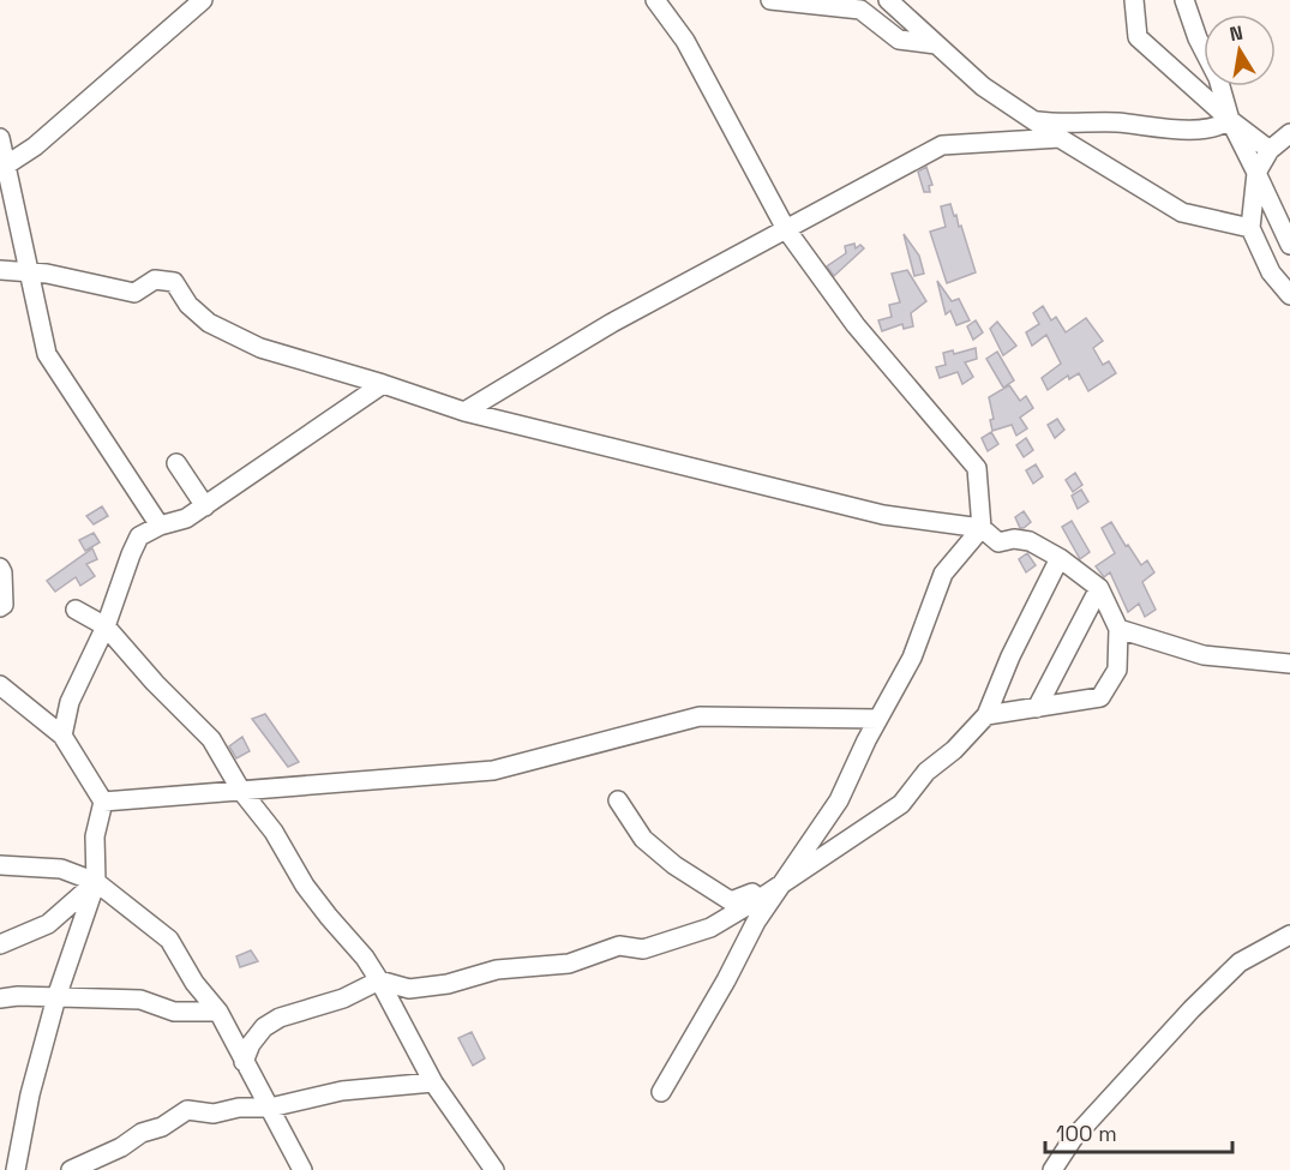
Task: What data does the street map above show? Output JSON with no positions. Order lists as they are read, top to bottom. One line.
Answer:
{"scale_bar":"100 m","north":"top"}
